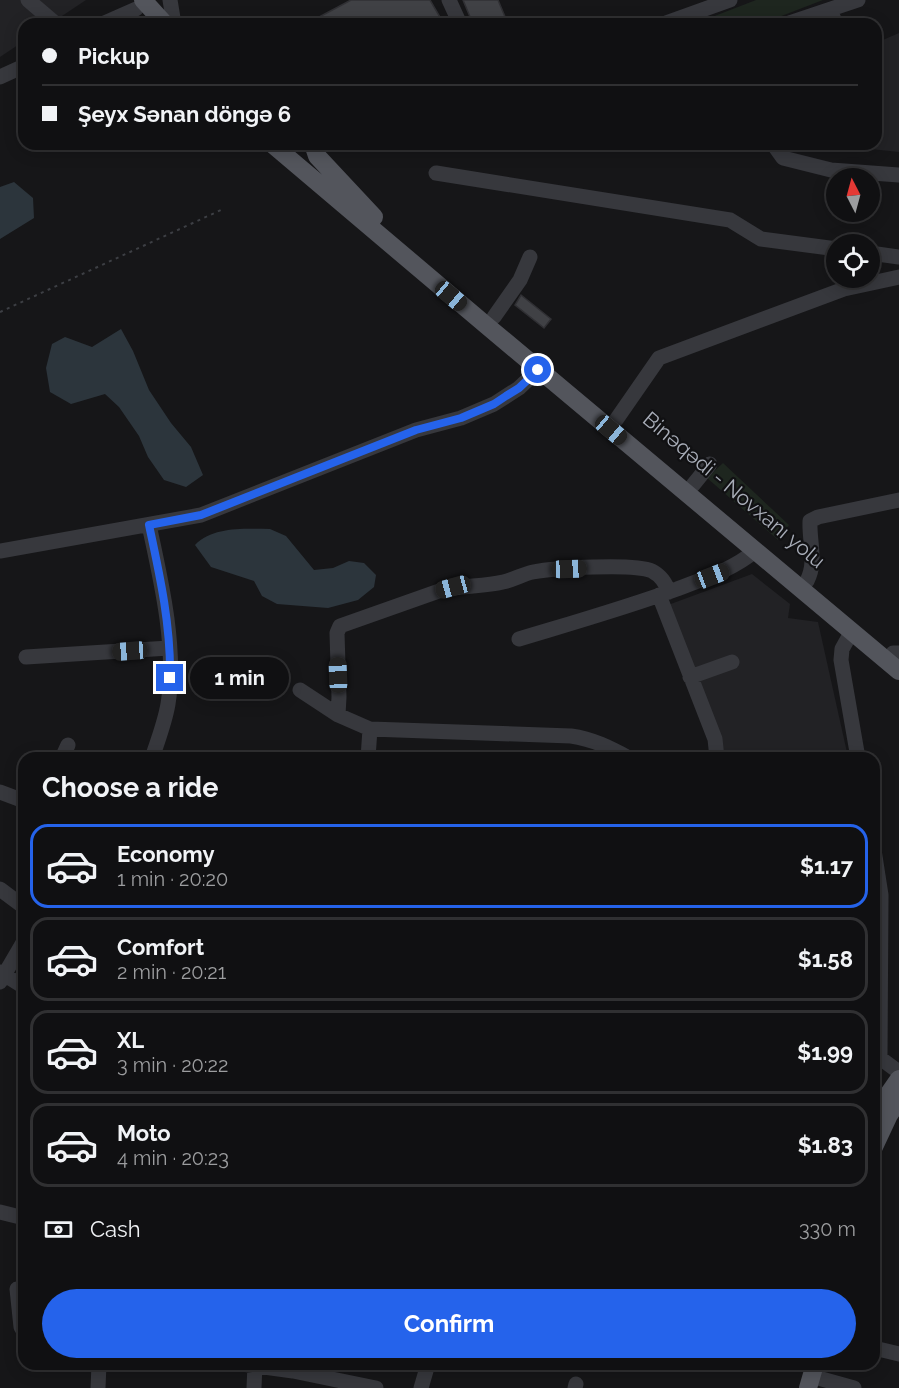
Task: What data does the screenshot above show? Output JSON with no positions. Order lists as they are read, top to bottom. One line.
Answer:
{"streets":{"main road":["Binəqədi - Novxanı yolu"]},"north":"top","page":{"banner":["Pickup","Şeyx Sənan döngə 6"],"bubble":"1 min","heading":"Choose a ride","list":[{"name":"Economy","note":"1 min · 20:20","value":"$1.17"},{"name":"Comfort","note":"2 min · 20:21","value":"$1.58"},{"name":"XL","note":"3 min · 20:22","value":"$1.99"},{"name":"Moto","note":"4 min · 20:23","value":"$1.83"}],"pay":["Cash","330 m"],"buttons":"Confirm"}}
